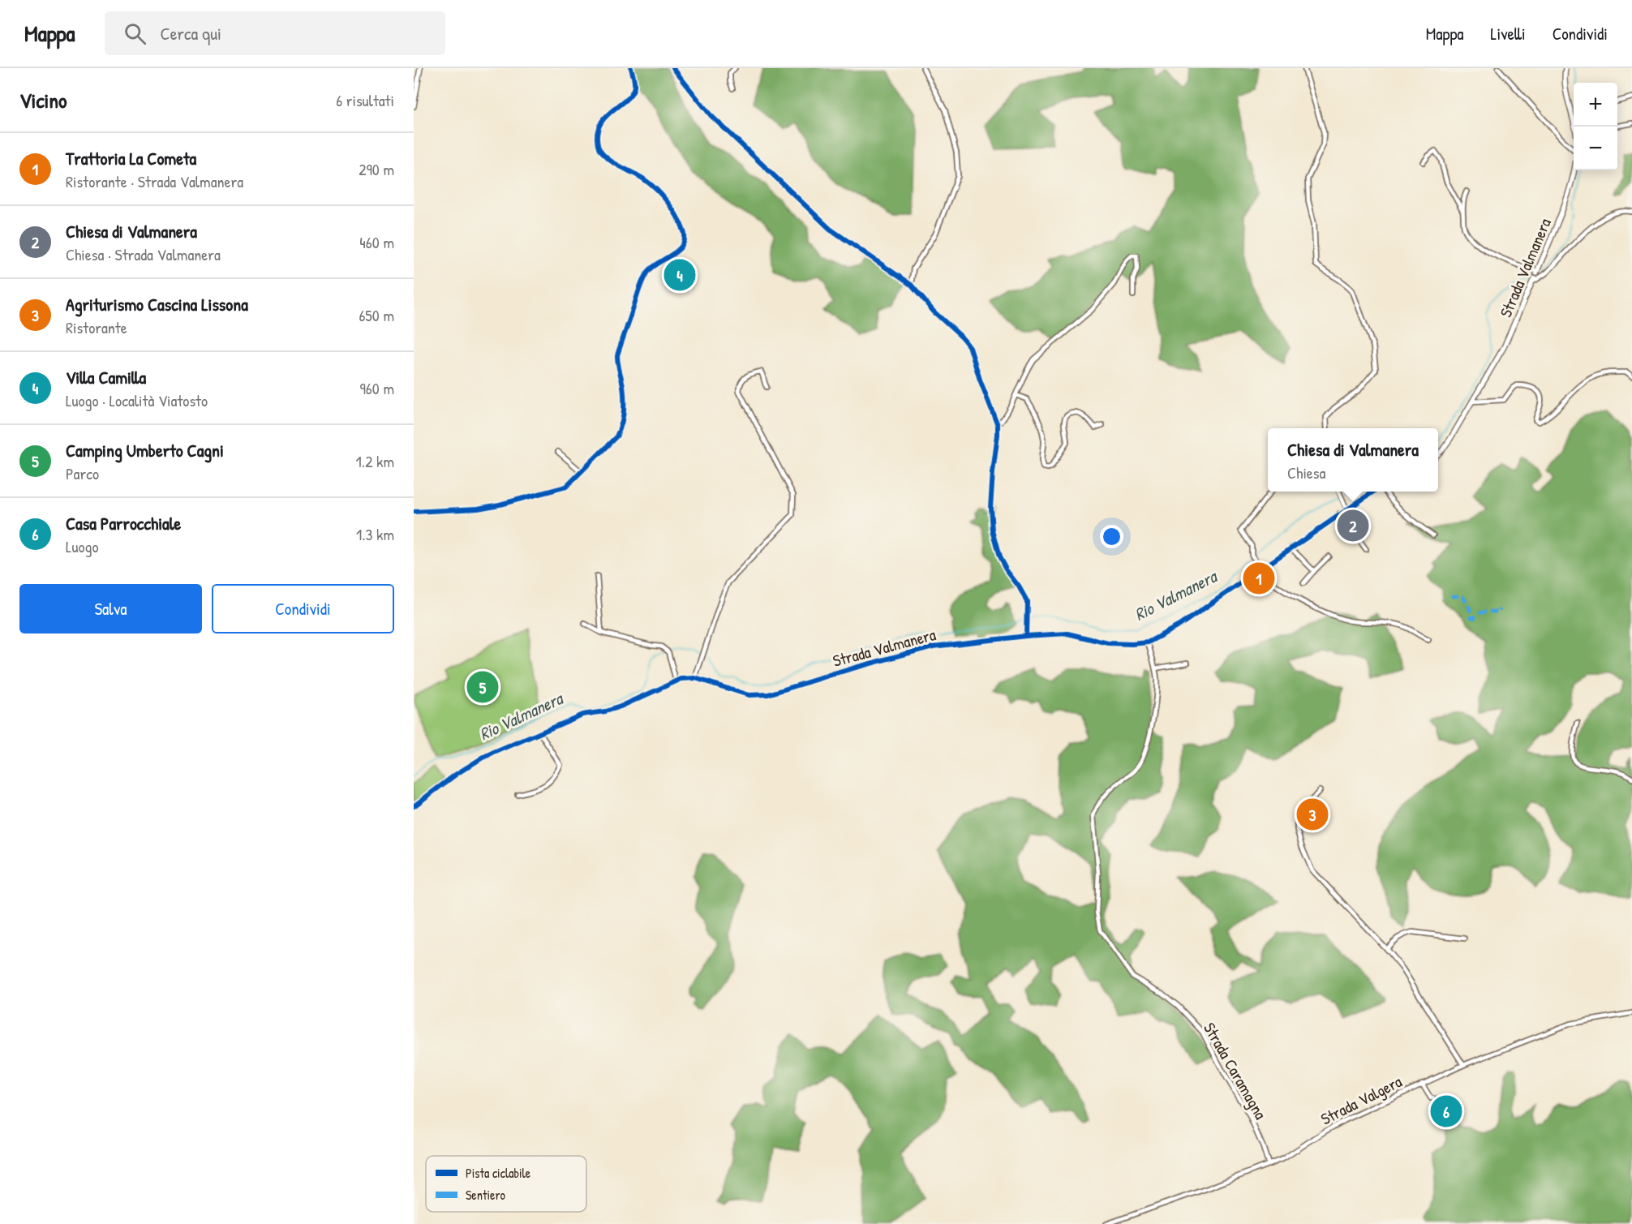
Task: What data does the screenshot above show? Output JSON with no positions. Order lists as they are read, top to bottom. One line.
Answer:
{"streets":{"street":["Strada Valmanera","Strada Caramagna","Strada Valgera"]},"crossings":[["Strada Valmanera","Strada Caramagna"],["Strada Caramagna","Strada Valgera"]],"water":["Rio Valmanera"],"legend":["Pista ciclabile","Sentiero"],"page":{"header":"Mappa","search":"Cerca qui","nav":["Mappa","Livelli","Condividi"],"heading":["Vicino","6 risultati"],"map_buttons":["+","−"],"list":[{"mark":"1","name":"Trattoria La Cometa","note":"Ristorante · Strada Valmanera","value":"290 m"},{"mark":"2","name":"Chiesa di Valmanera","note":"Chiesa · Strada Valmanera","value":"460 m"},{"mark":"3","name":"Agriturismo Cascina Lissona","note":"Ristorante","value":"650 m"},{"mark":"4","name":"Villa Camilla","note":"Luogo · Località Viatosto","value":"960 m"},{"mark":"5","name":"Camping Umberto Cagni","note":"Parco","value":"1.2 km"},{"mark":"6","name":"Casa Parrocchiale","note":"Luogo","value":"1.3 km"}],"pins":["4","2","1","5","3","6"],"popup":["Chiesa di Valmanera","Chiesa"],"buttons":["Salva","Condividi"]}}
